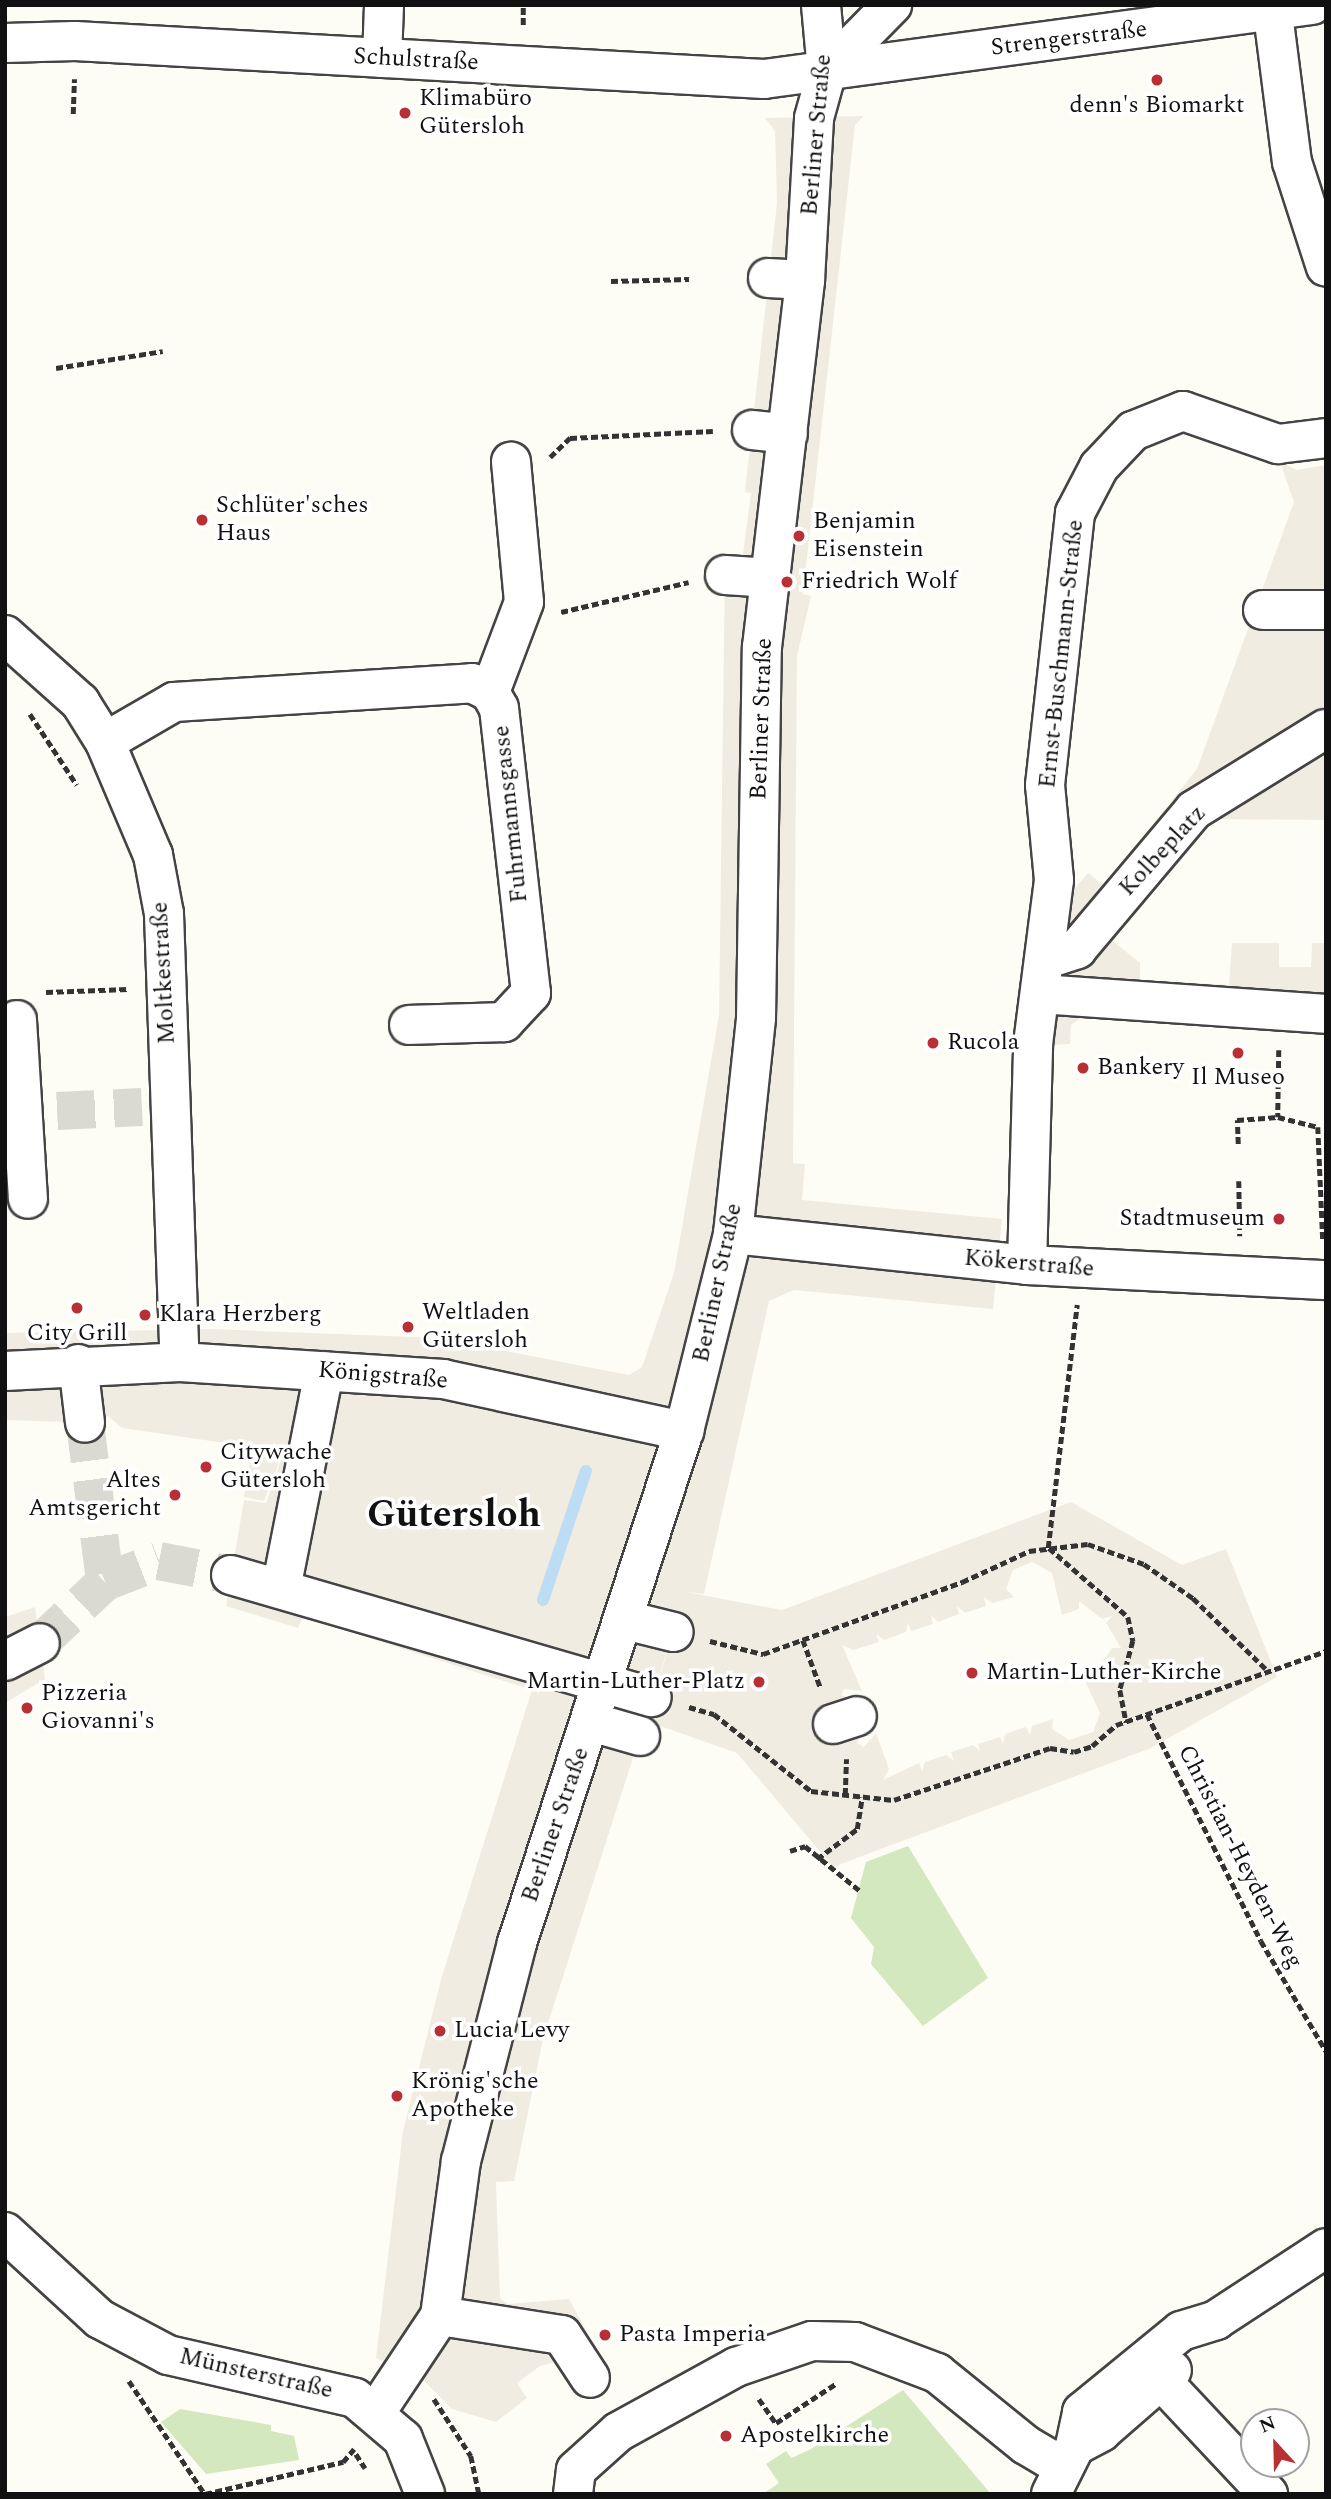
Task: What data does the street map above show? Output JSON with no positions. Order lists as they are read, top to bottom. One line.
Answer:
{"streets":{"street":["Strengerstraße","Schulstraße","Berliner Straße","Ernst-Buschmann-Straße","Fuhrmannsgasse","Kolbeplatz","Moltkestraße","Kökerstraße","Königstraße","Münsterstraße"],"path":["Christian-Heyden-Weg"]},"crossings":[["Strengerstraße","Schulstraße"],["Strengerstraße","Berliner Straße"],["Schulstraße","Berliner Straße"],["Berliner Straße","Kökerstraße"],["Berliner Straße","Königstraße"],["Berliner Straße","Münsterstraße"],["Ernst-Buschmann-Straße","Kolbeplatz"],["Ernst-Buschmann-Straße","Kökerstraße"],["Fuhrmannsgasse","Moltkestraße"],["Moltkestraße","Königstraße"]],"districts":["Gütersloh"],"places":["denn's Biomarkt","Klimabüro Gütersloh","Schlüter'sches Haus","Benjamin Eisenstein","Friedrich Wolf","Rucola","Il Museo","Bankery","Stadtmuseum","City Grill","Klara Herzberg","Weltladen Gütersloh","Citywache Gütersloh","Altes Amtsgericht","Martin-Luther-Kirche","Martin-Luther-Platz","Pizzeria Giovanni's","Lucia Levy","Krönig'sche Apotheke","Pasta Imperia","Apostelkirche"],"north":"top"}
